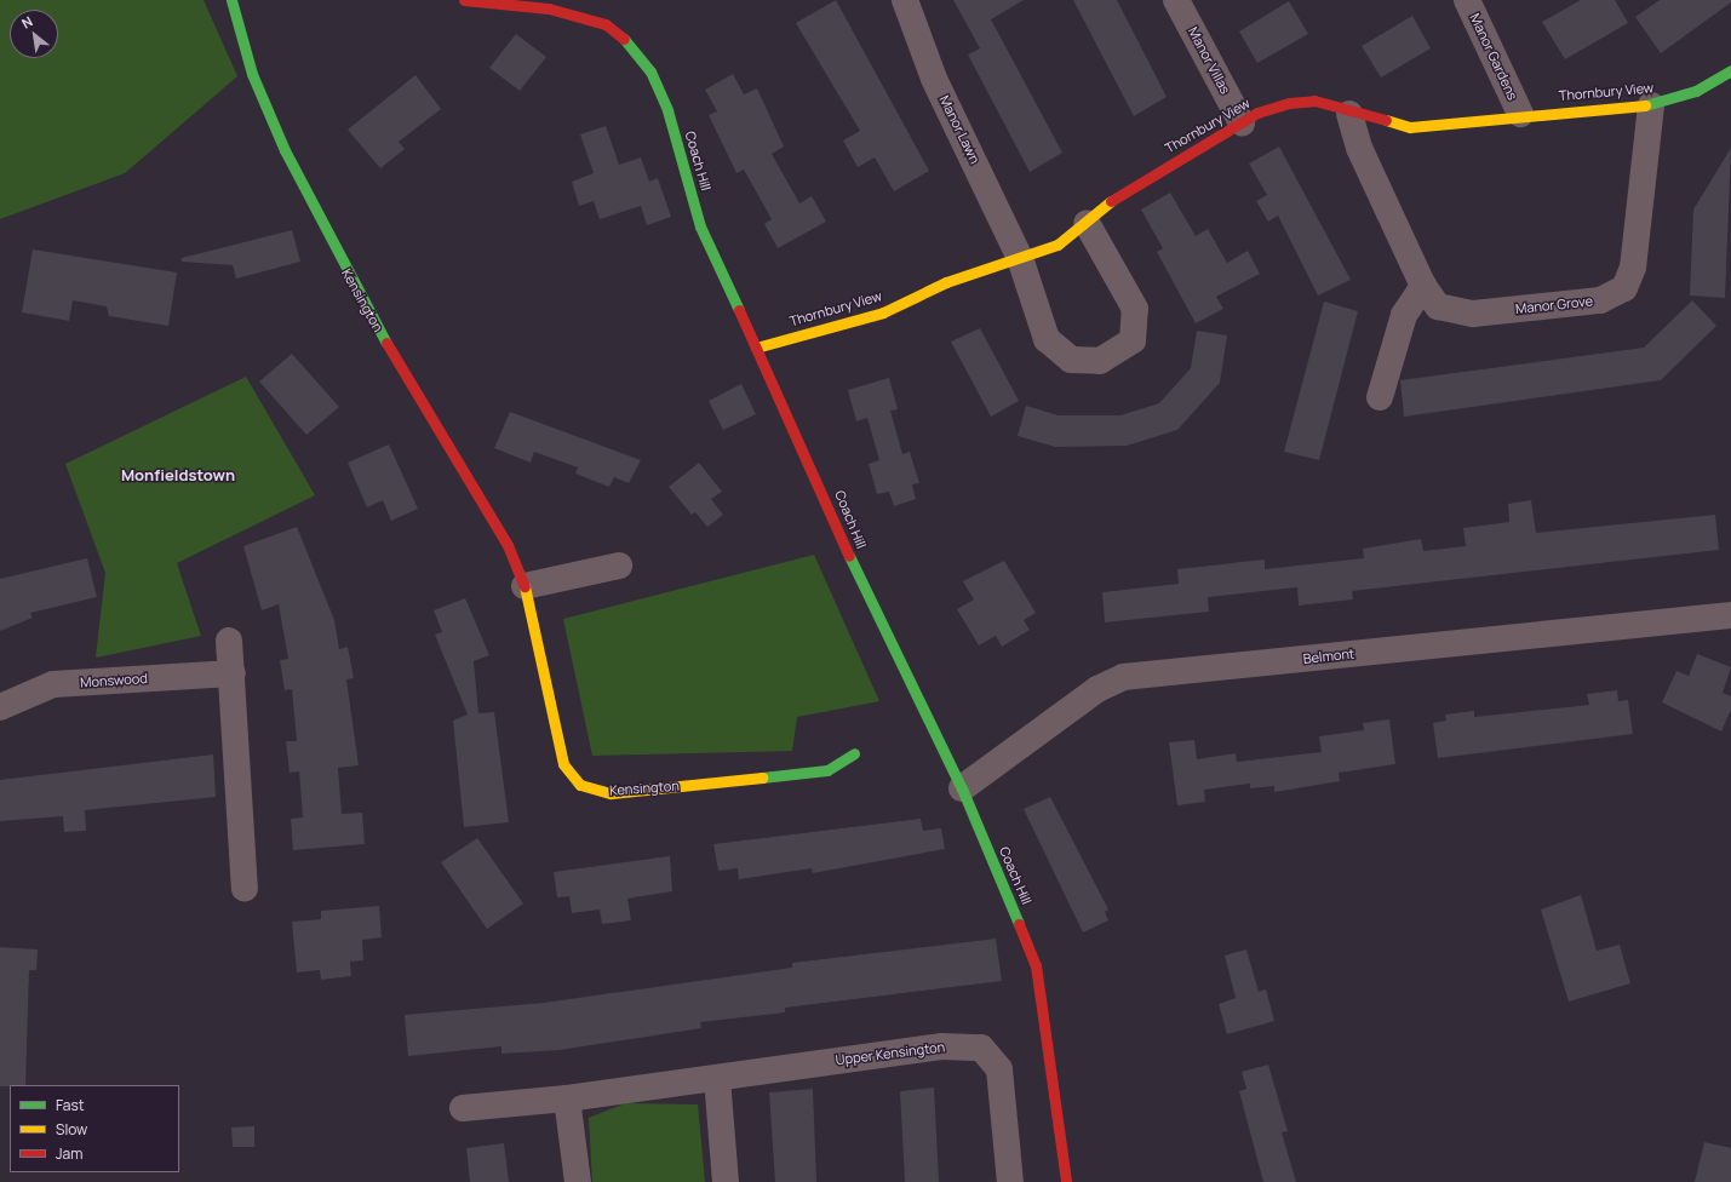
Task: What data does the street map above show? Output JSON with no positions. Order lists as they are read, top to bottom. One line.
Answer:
{"streets":{"street":["Manor Gardens","Manor Villas","Thornbury View","Manor Lawn","Coach Hill","Kensington","Manor Grove","Belmont","Monswood","Upper Kensington"]},"crossings":[["Manor Gardens","Thornbury View"],["Manor Villas","Thornbury View"],["Thornbury View","Manor Lawn"],["Thornbury View","Coach Hill"],["Thornbury View","Manor Grove"],["Coach Hill","Belmont"]],"districts":["Monfieldstown"],"legend":["Fast","Slow","Jam"],"north":"top left"}
